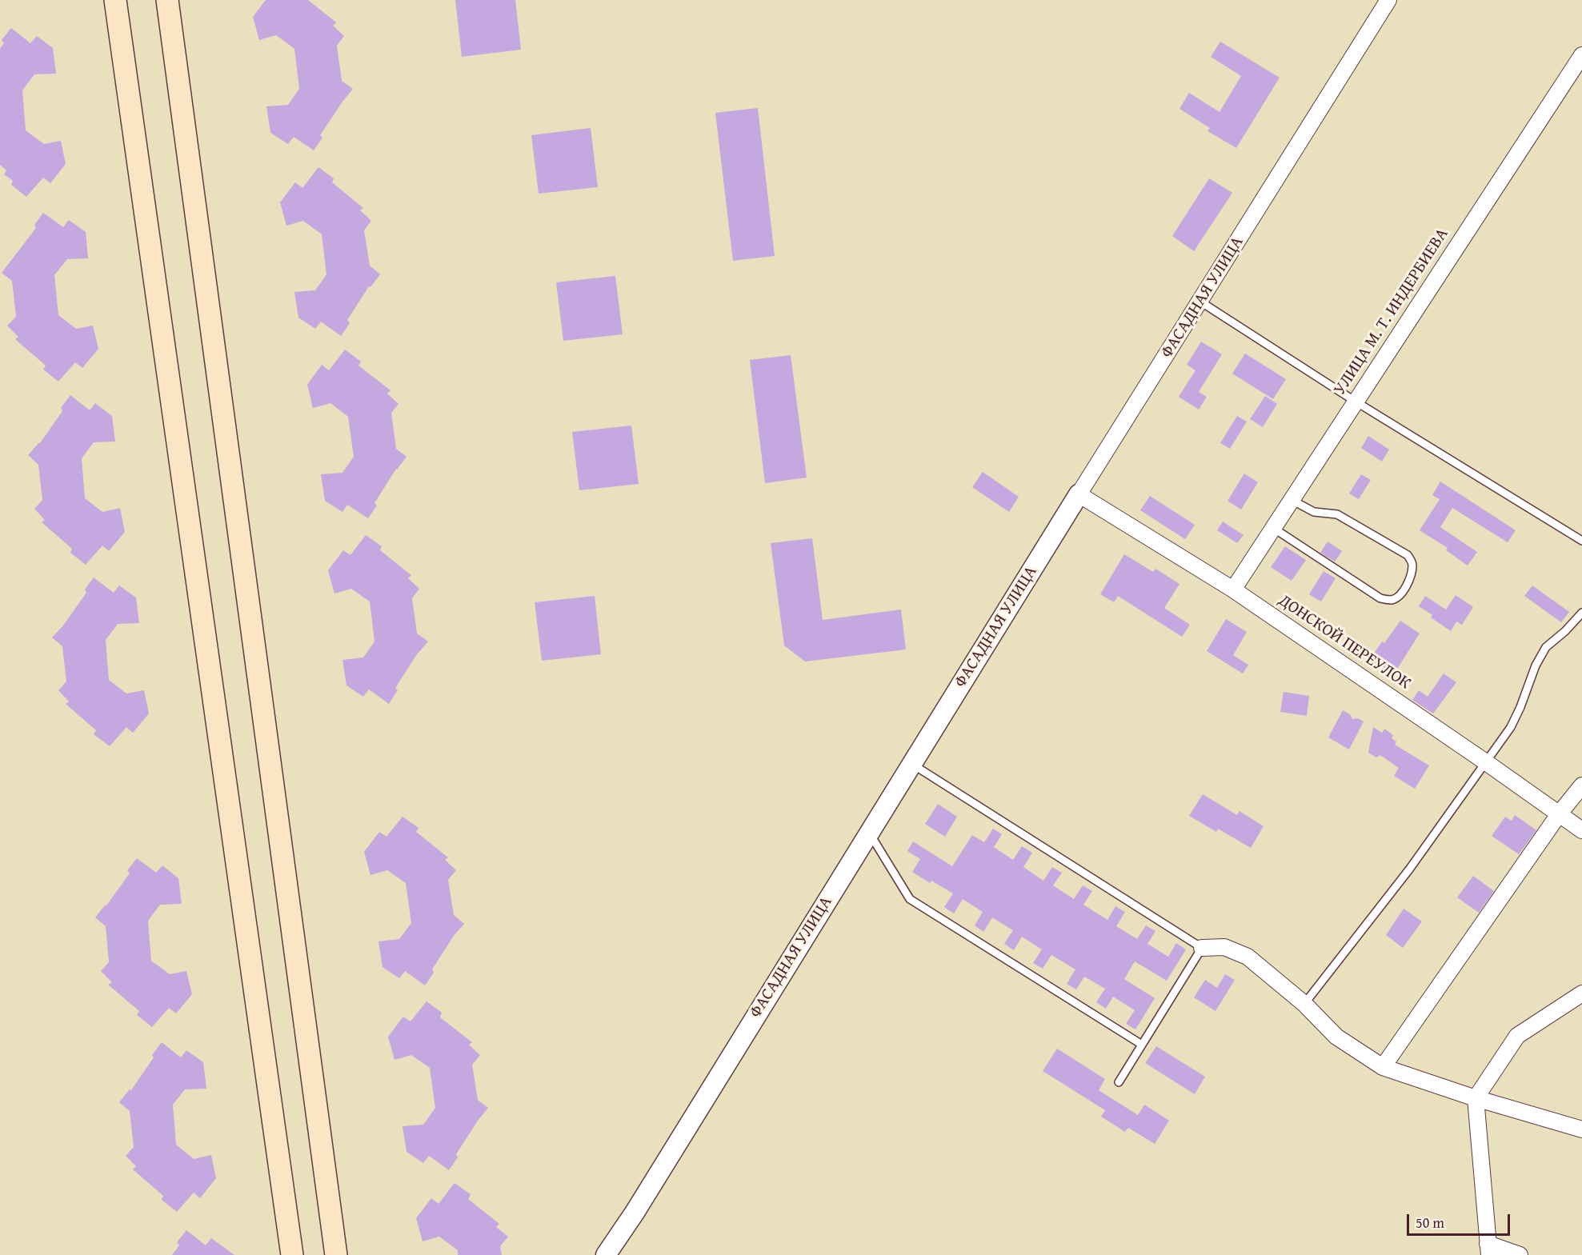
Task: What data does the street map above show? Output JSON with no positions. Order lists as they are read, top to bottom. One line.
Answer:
{"streets":{"street":["ФАСАДНАЯ УЛИЦА","УЛИЦА М. Т. ИНДЕРБИЕВА","ДОНСКОЙ ПЕРЕУЛОК"]},"crossings":[["ФАСАДНАЯ УЛИЦА","ДОНСКОЙ ПЕРЕУЛОК"],["УЛИЦА М. Т. ИНДЕРБИЕВА","ДОНСКОЙ ПЕРЕУЛОК"]],"scale_bar":"50 m"}
